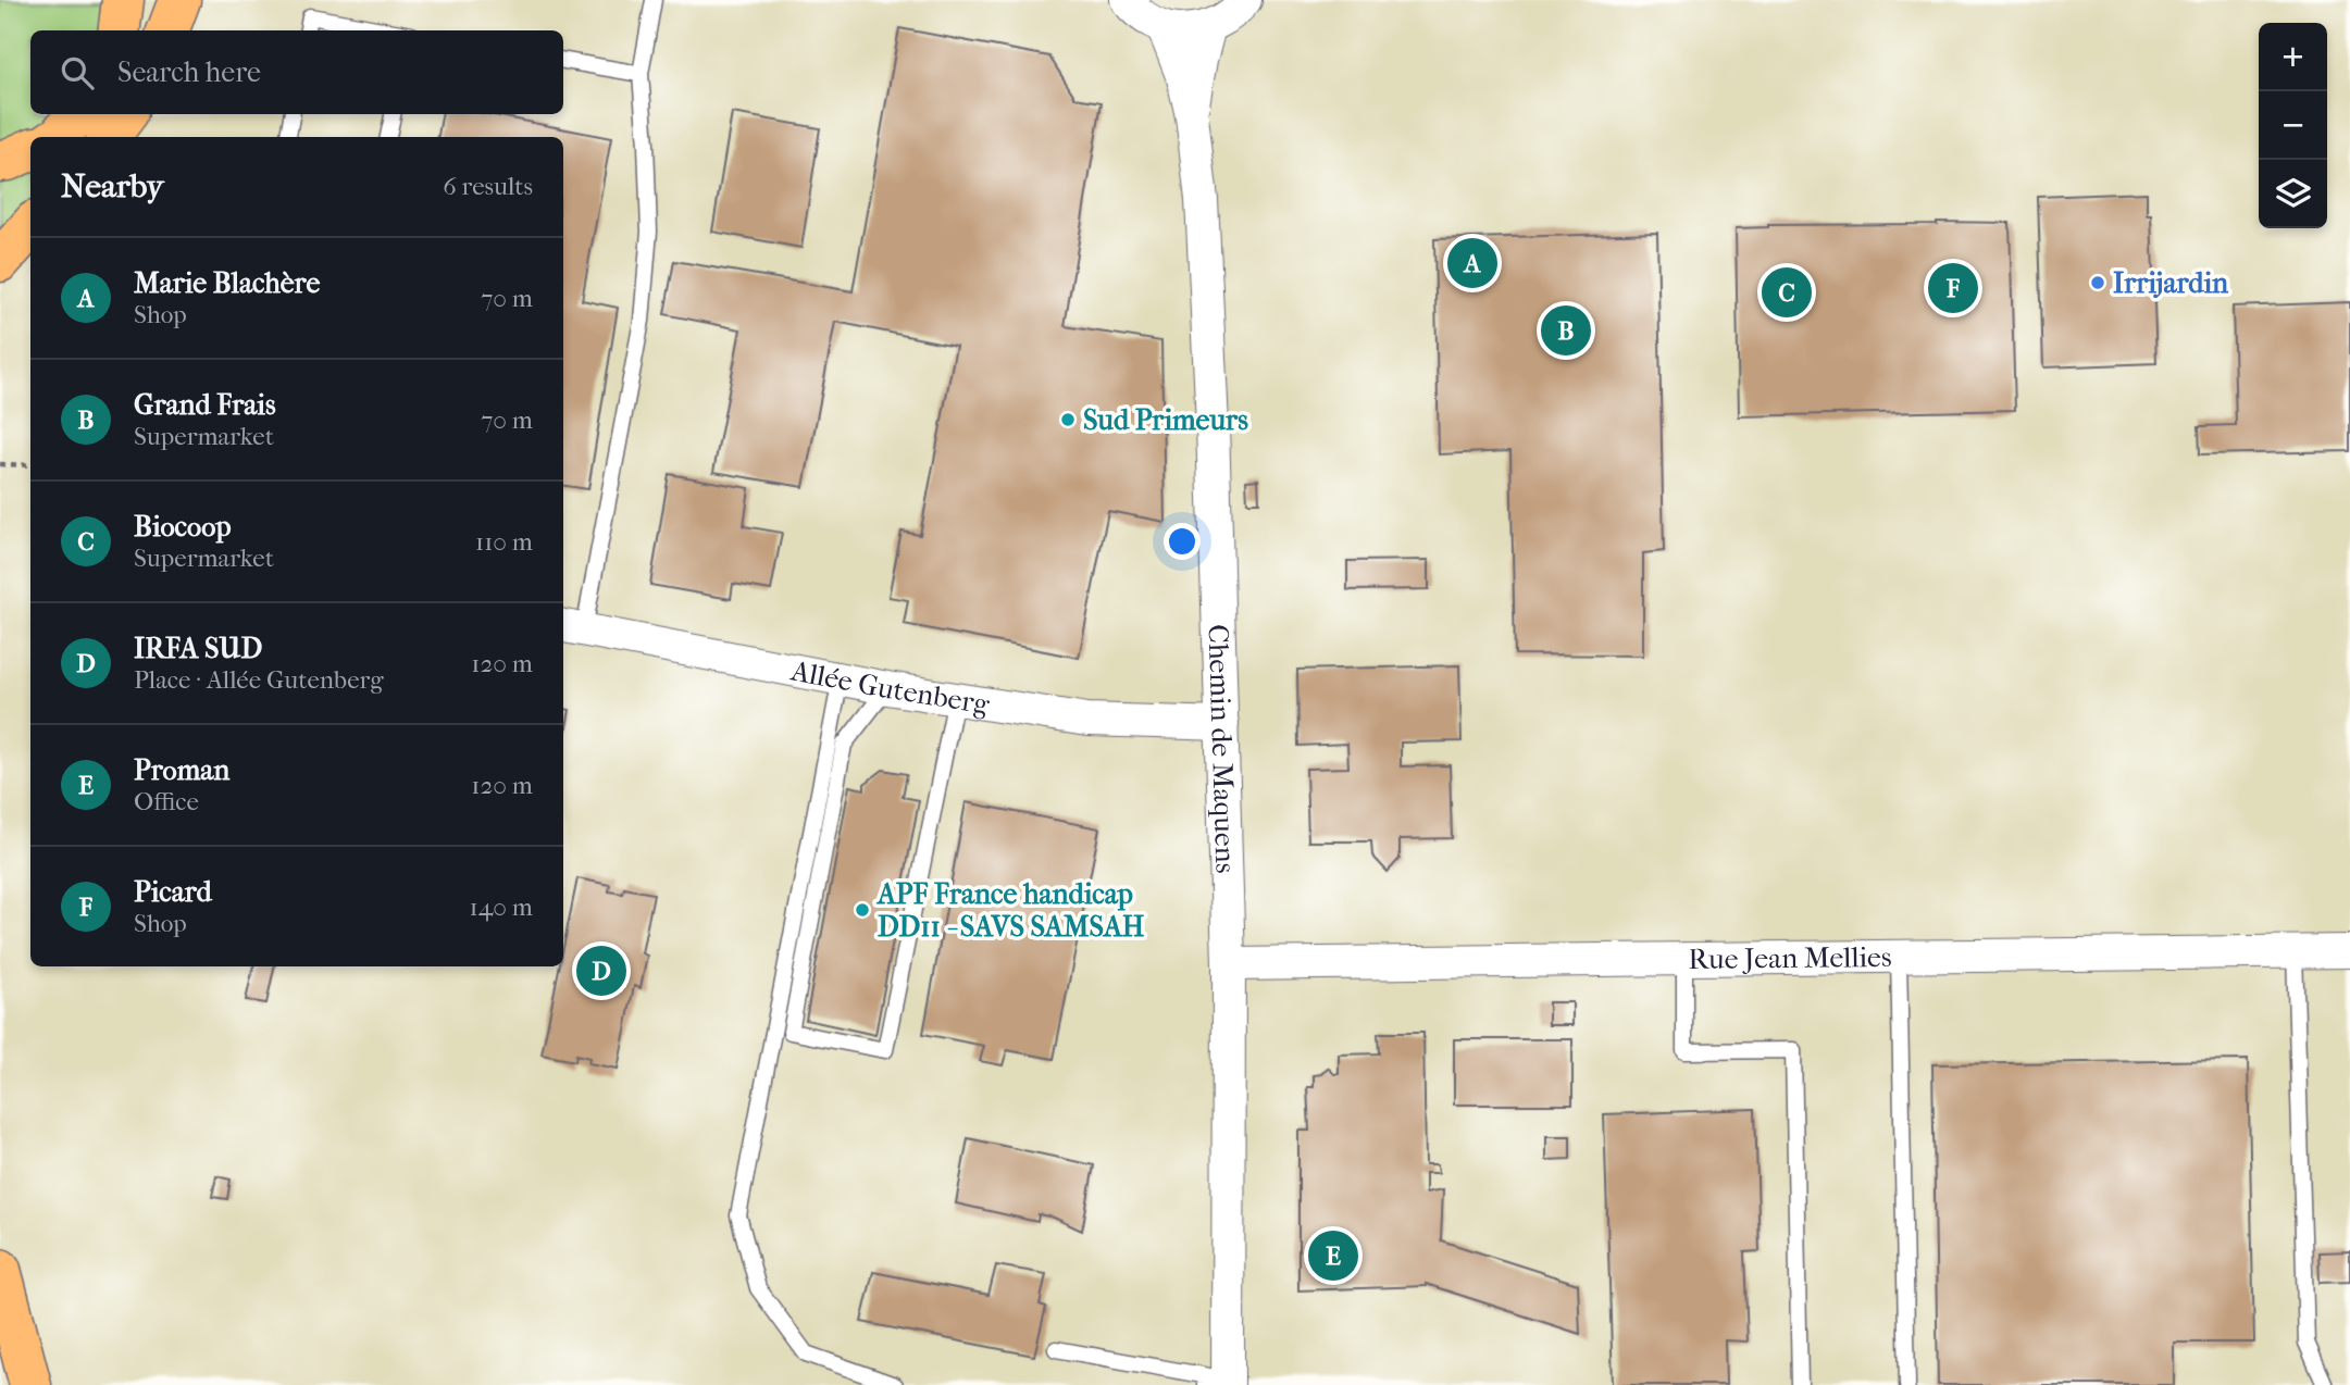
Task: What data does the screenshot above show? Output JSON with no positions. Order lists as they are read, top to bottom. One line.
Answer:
{"streets":{"street":["Allée Gutenberg","Chemin de Maquens","Rue Jean Mellies"]},"crossings":[["Allée Gutenberg","Chemin de Maquens"],["Chemin de Maquens","Rue Jean Mellies"]],"places":["Irrijardin","Sud Primeurs","APF France handicap DD11 - SAVS SAMSAH"],"page":{"map_buttons":["+","−"],"search":"Search here","heading":["Nearby","6 results"],"pins":["A","F","C","B","D","E"],"list":[{"mark":"A","name":"Marie Blachère","note":"Shop","value":"70 m"},{"mark":"B","name":"Grand Frais","note":"Supermarket","value":"70 m"},{"mark":"C","name":"Biocoop","note":"Supermarket","value":"110 m"},{"mark":"D","name":"IRFA SUD","note":"Place · Allée Gutenberg","value":"120 m"},{"mark":"E","name":"Proman","note":"Office","value":"120 m"},{"mark":"F","name":"Picard","note":"Shop","value":"140 m"}]}}
